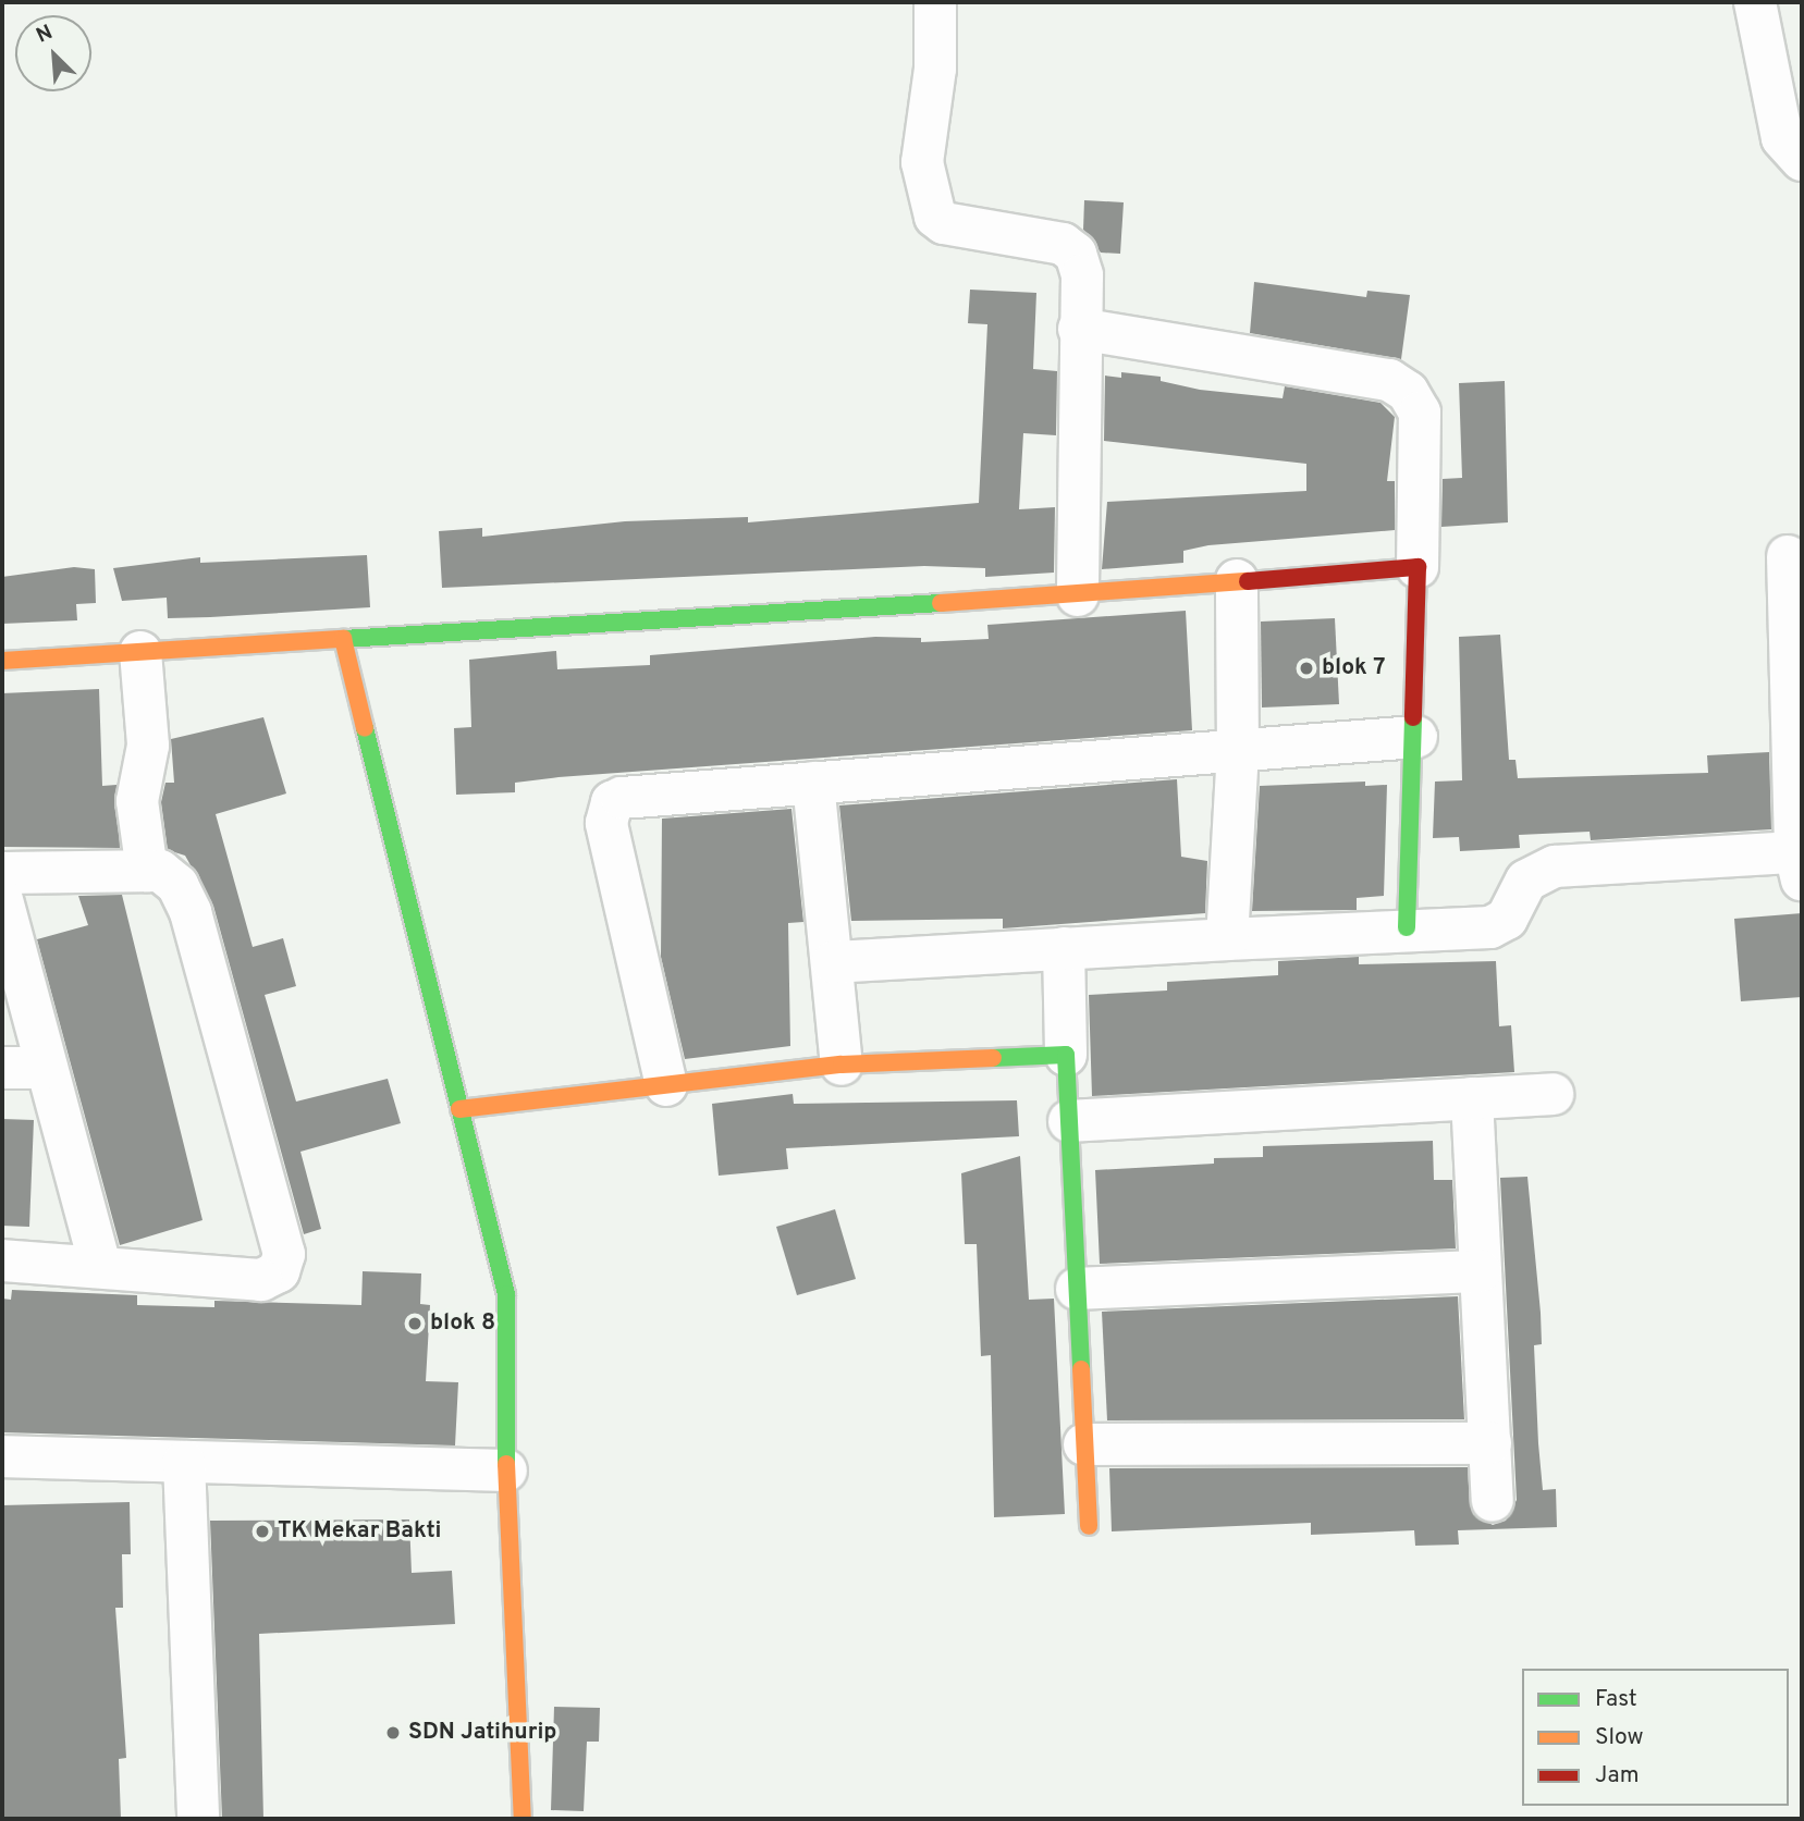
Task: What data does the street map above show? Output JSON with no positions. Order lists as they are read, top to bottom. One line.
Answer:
{"places":["blok 7","blok 8","TK Mekar Bakti","SDN Jatihurip"],"legend":["Fast","Slow","Jam"],"north":"top left"}
